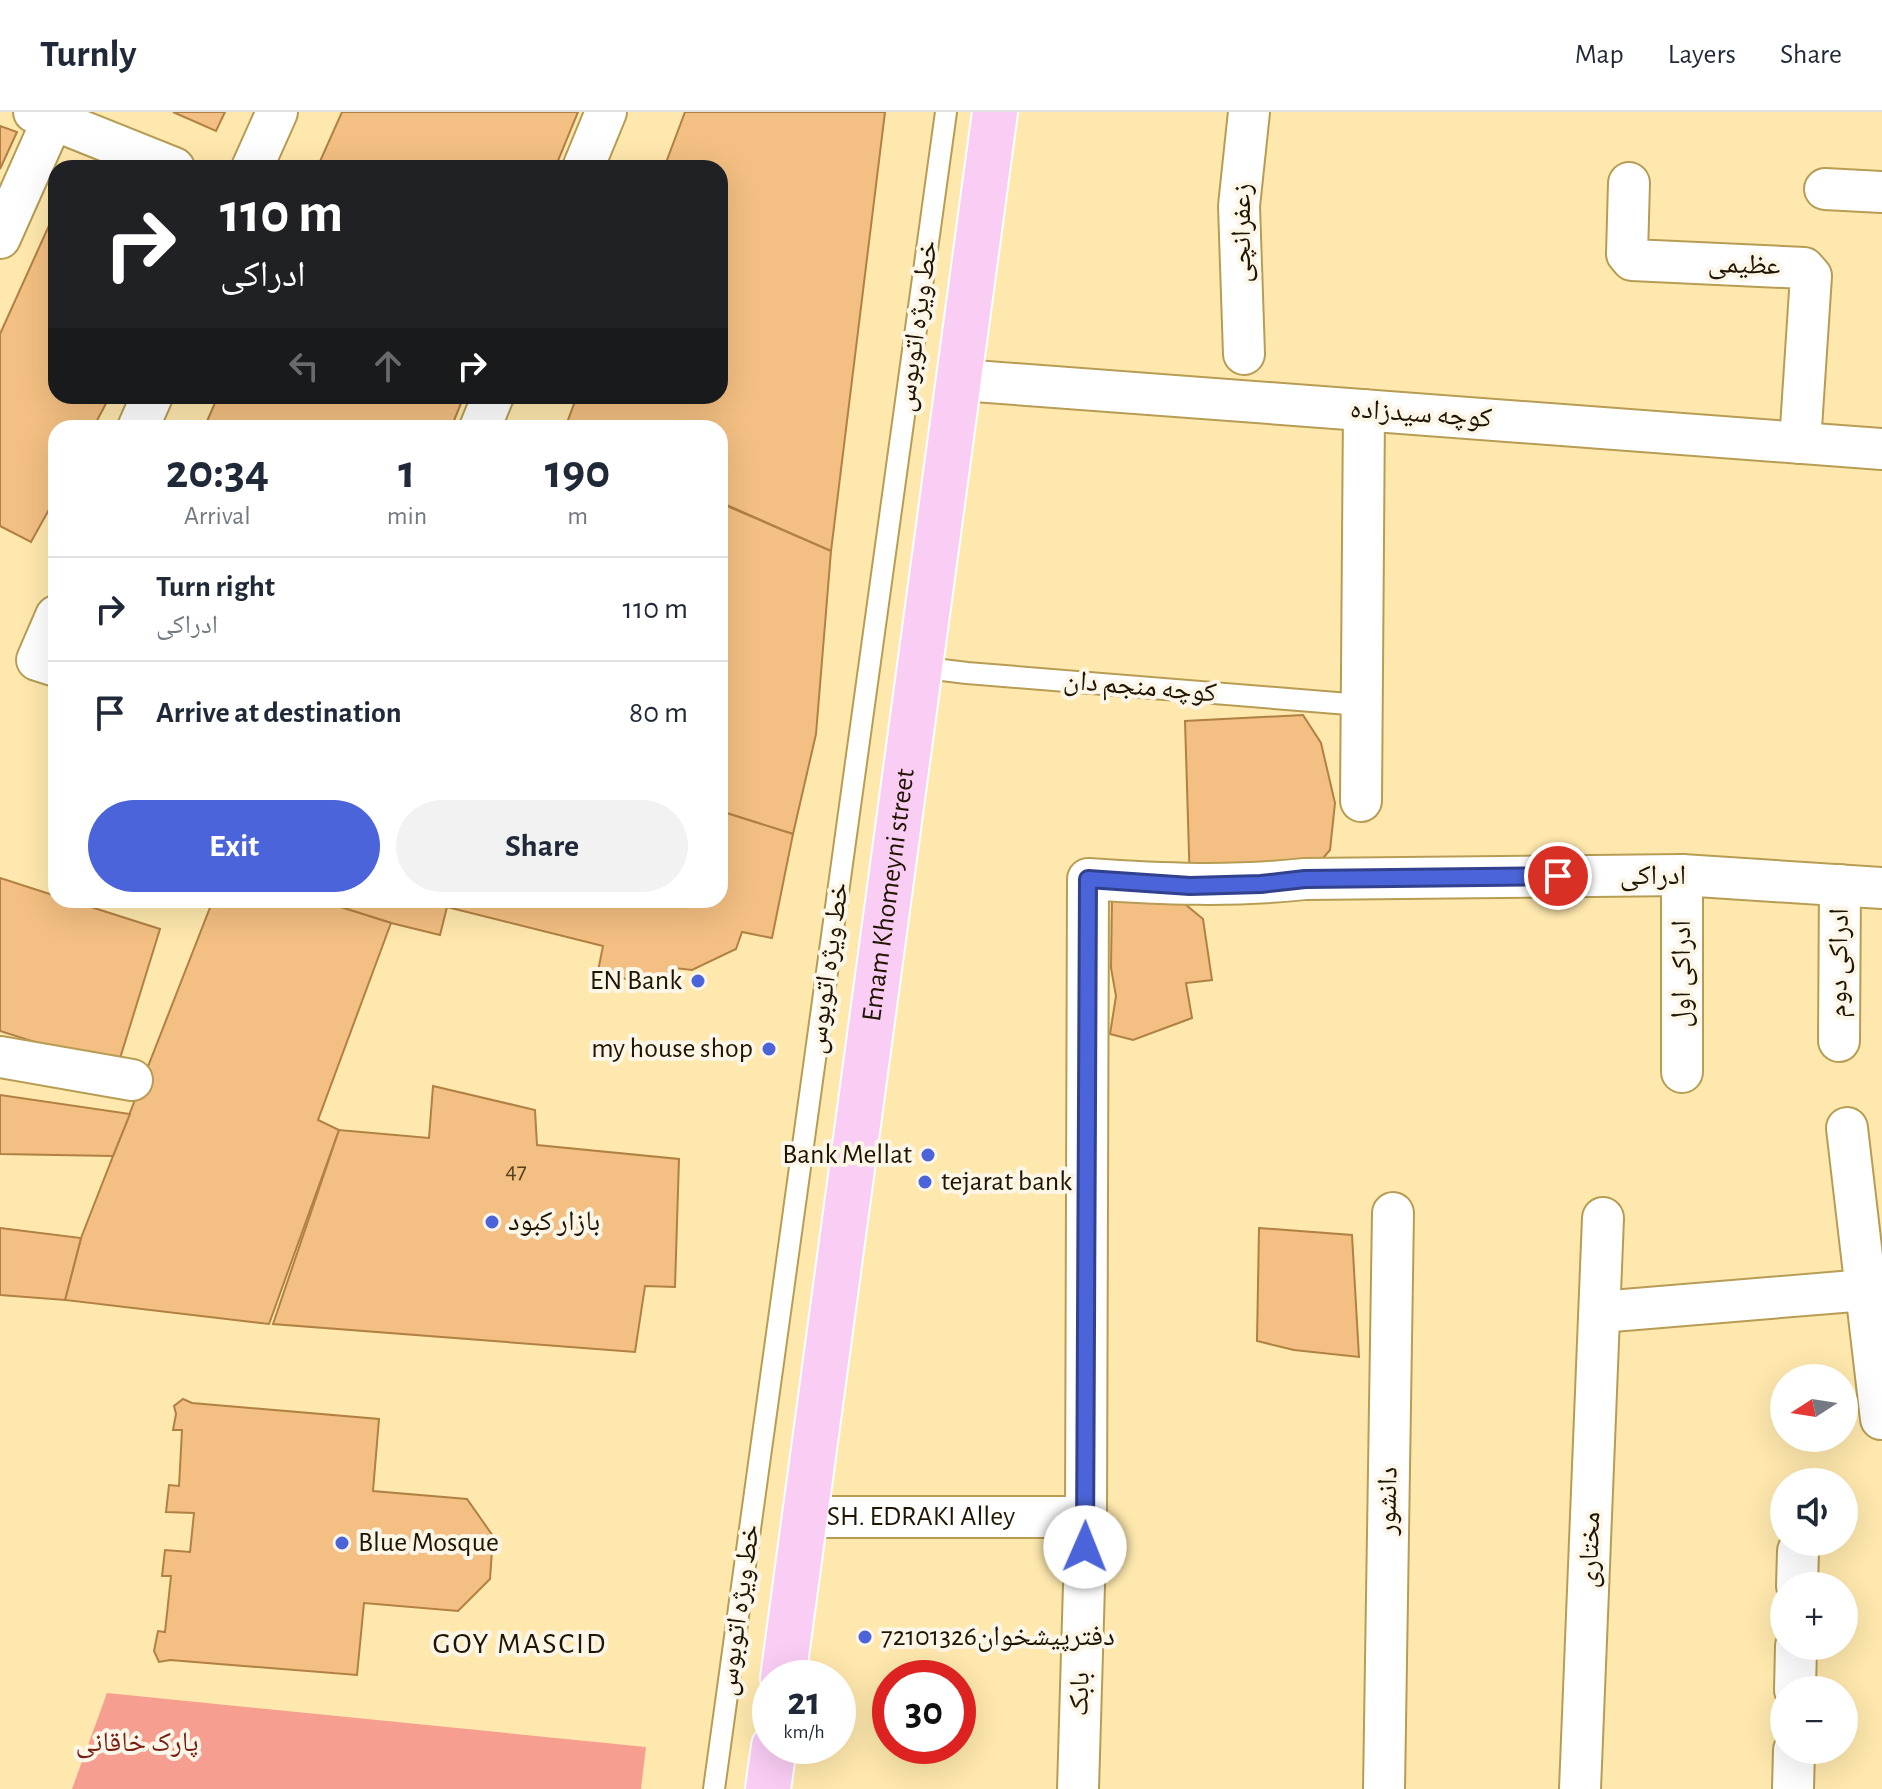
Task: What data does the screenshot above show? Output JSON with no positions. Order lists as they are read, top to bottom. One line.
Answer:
{"streets":{"main road":["Emam Khomeyni street"],"street":["زعفرانچی","عظیمی","کوچه سیدزاده","ادراکی","ادراکی دوم","ادراکی اول","دانشور","SH. EDRAKI Alley","مختاری","بابک"],"lane":["خط ویژه اتوبوس","کوچه منجم دان"]},"crossings":[["عظیمی","کوچه سیدزاده"],["کوچه سیدزاده","Emam Khomeyni street"],["کوچه منجم دان","Emam Khomeyni street"],["ادراکی","ادراکی دوم"],["ادراکی","ادراکی اول"],["ادراکی","بابک"],["Emam Khomeyni street","SH. EDRAKI Alley"],["SH. EDRAKI Alley","بابک"]],"districts":["GOY MASCID"],"parks":["پارک خاقانی"],"places":["EN Bank","my house shop","Bank Mellat","tejarat bank","بازار کبود","Blue Mosque","دفترپیشخوان72101326"],"house_numbers":["47"],"north":"left","page":{"header":"Turnly","nav":["Map","Layers","Share"],"turn":["110 m","ادراکی"],"eta":["20:34","Arrival","1","min","190","m"],"list":[{"name":"Turn right","note":"ادراکی","value":"110 m"},{"name":"Arrive at destination","value":"80 m"}],"buttons":["Exit","Share"],"map_buttons":["+","−"],"speed":"21 km/h","limit":"30"}}
